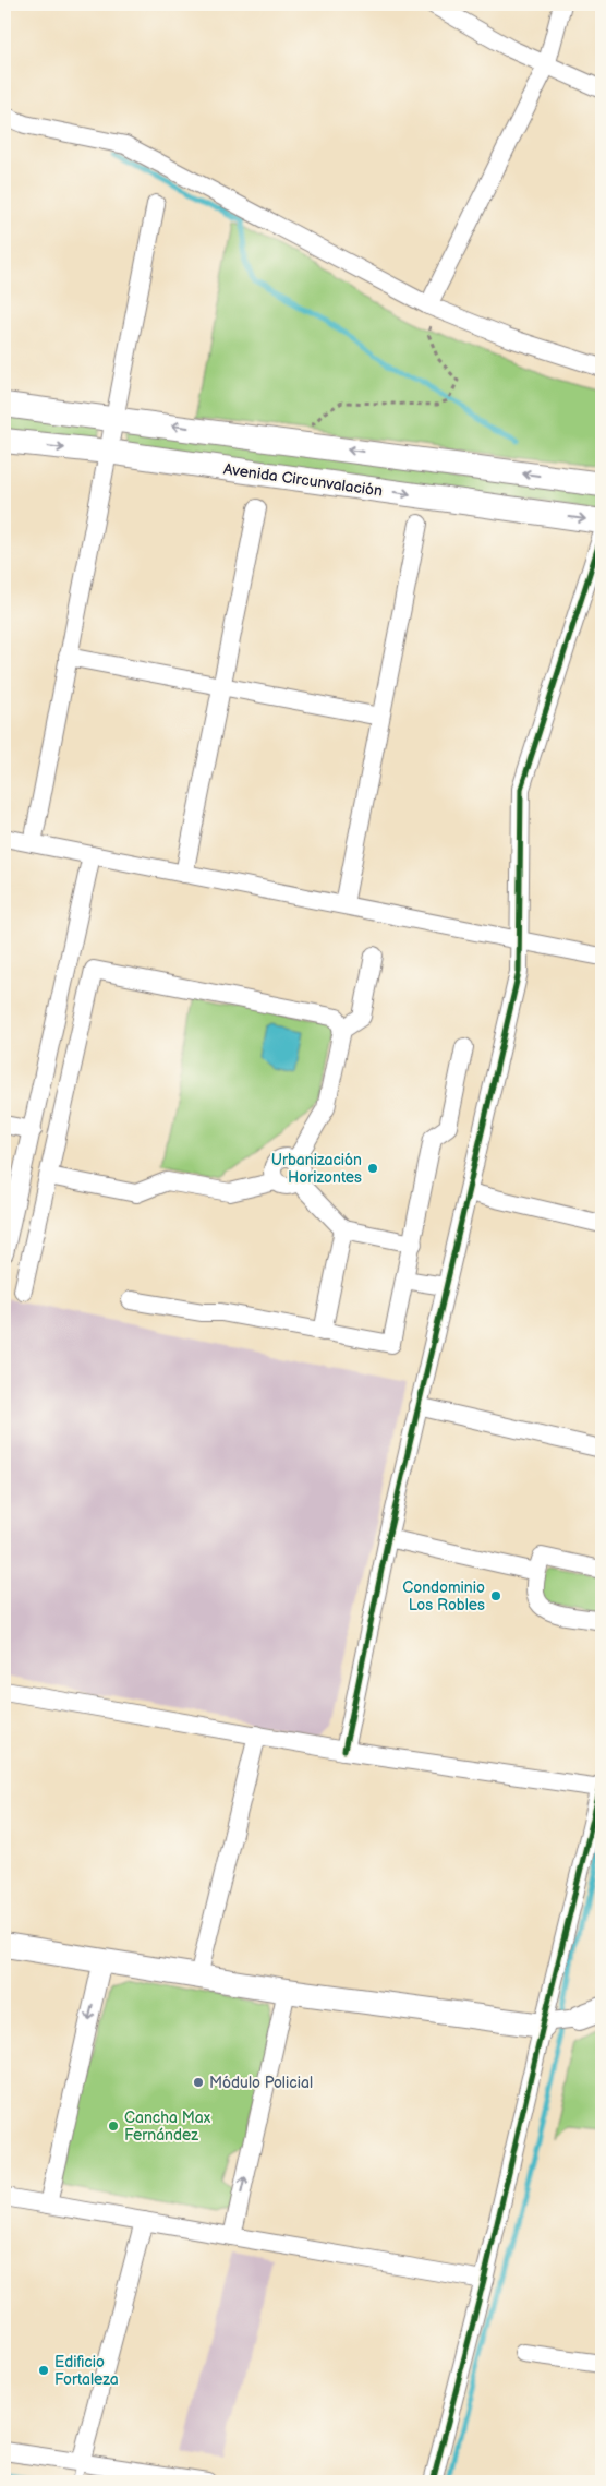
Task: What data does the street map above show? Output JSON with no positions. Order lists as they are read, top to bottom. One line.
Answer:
{"streets":{"main road":["Avenida Circunvalación"]},"places":["Urbanización Horizontes","Condominio Los Robles","Módulo Policial","Cancha Max Fernández","Edificio Fortaleza"]}
